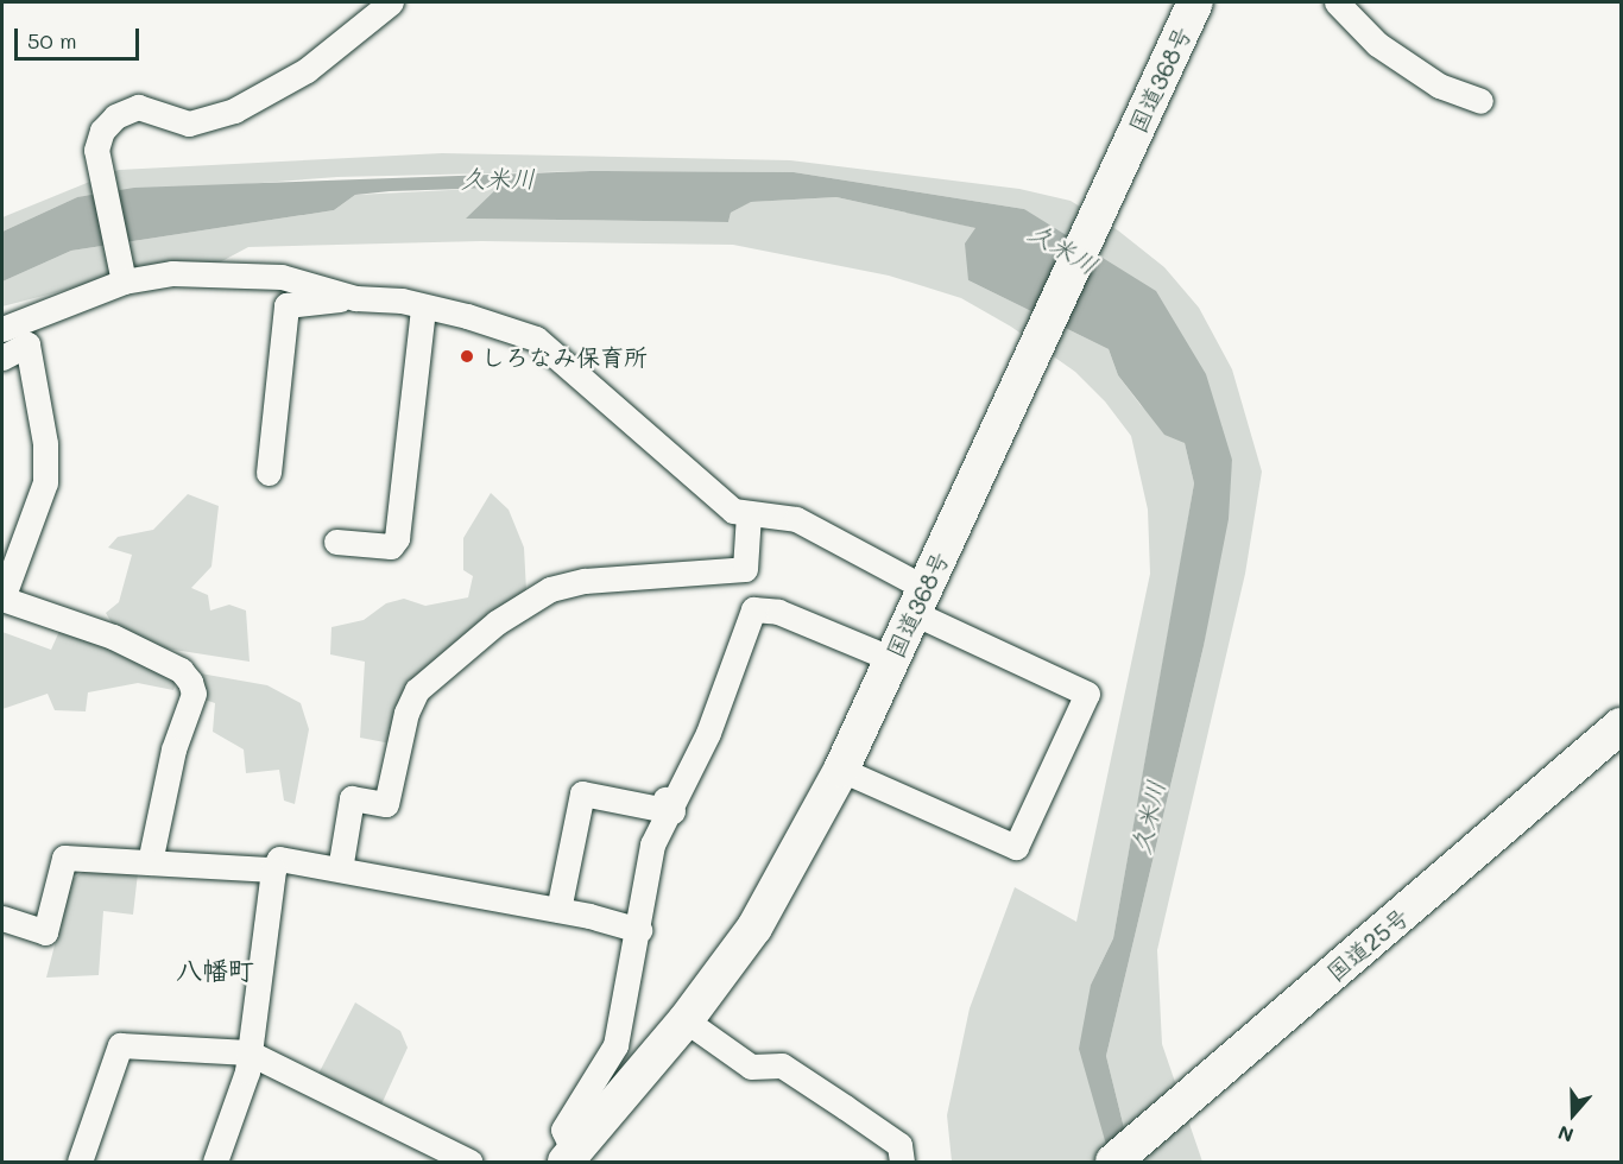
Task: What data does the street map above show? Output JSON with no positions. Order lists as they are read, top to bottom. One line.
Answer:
{"streets":{"highway":["国道368号","国道25号"]},"districts":["八幡町"],"water":["久米川"],"places":["しろなみ保育所"],"scale_bar":"50 m","north":"bottom"}
